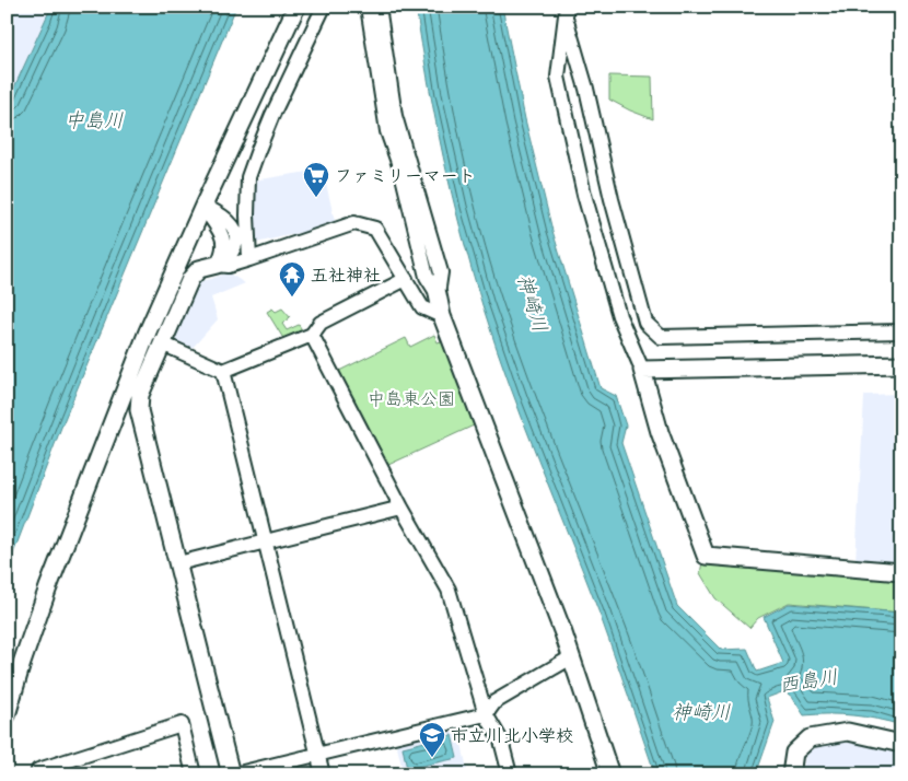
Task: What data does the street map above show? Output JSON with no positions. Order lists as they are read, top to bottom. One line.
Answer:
{"water":["中島川","神崎川","西島川"],"parks":["中島東公園"],"places":{"supermarket":["ファミリーマート"],"temple":["五社神社"],"school or university":["市立川北小学校"]}}
